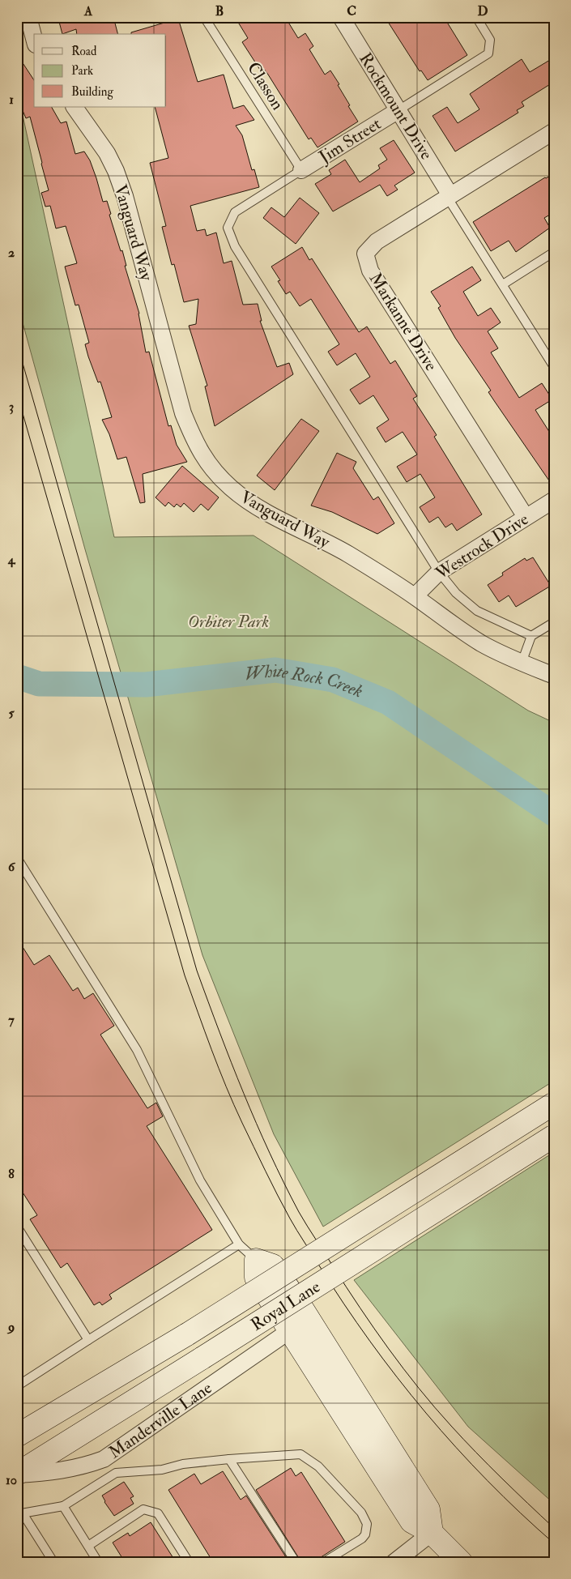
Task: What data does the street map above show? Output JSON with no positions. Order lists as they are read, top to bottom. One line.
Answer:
{"streets":{"main road":["Royal Lane"],"street":["Rockmount Drive","Jim Street","Vanguard Way","Markanne Drive","Westrock Drive","Manderville Lane"],"lane":["Classon"]},"crossings":[["Classon","Jim Street"],["Rockmount Drive","Jim Street"],["Rockmount Drive","Markanne Drive"],["Vanguard Way","Westrock Drive"],["Markanne Drive","Westrock Drive"],["Royal Lane","Manderville Lane"]],"water":["White Rock Creek"],"parks":["Orbiter Park"],"legend":["Road","Park","Building"],"grid":{"columns":["A","B","C","D"],"rows":["1","2","3","4","5","6","7","8","9","10"]}}
